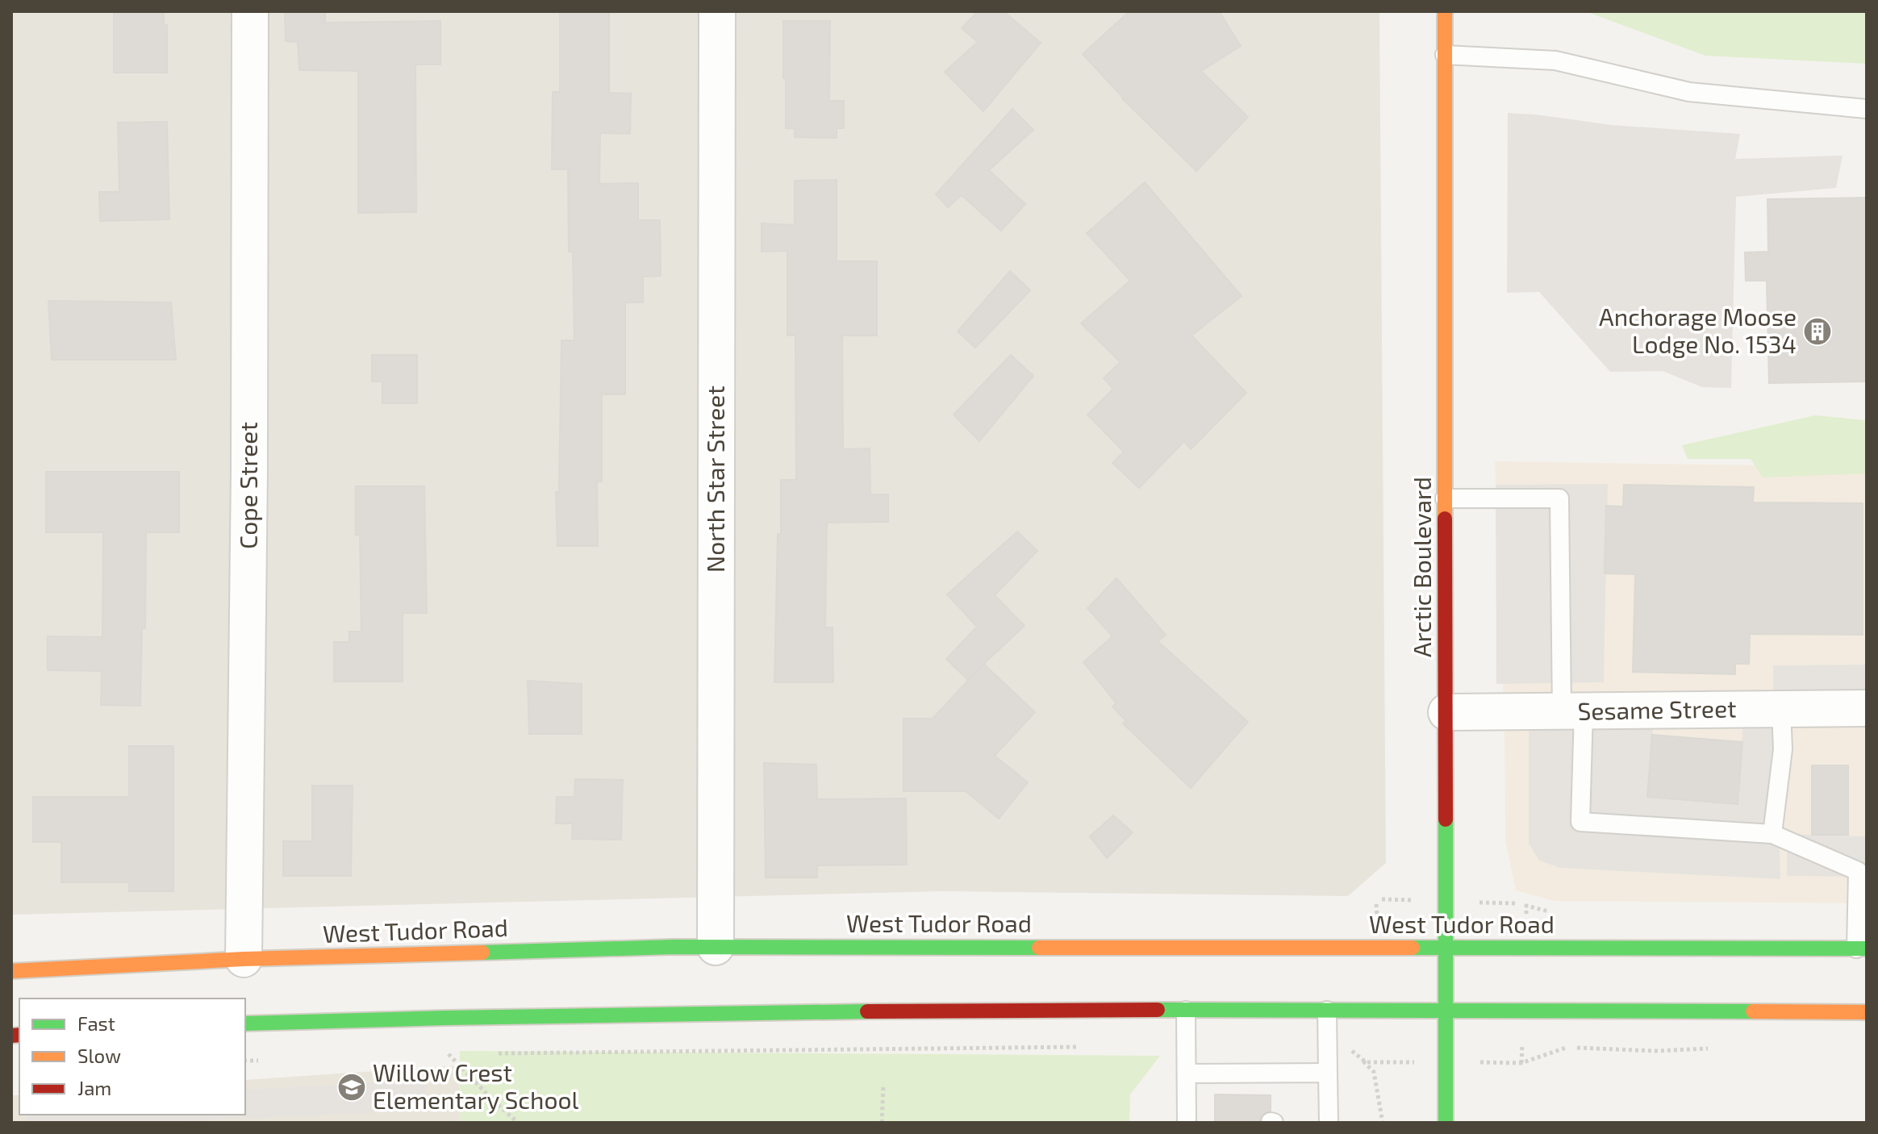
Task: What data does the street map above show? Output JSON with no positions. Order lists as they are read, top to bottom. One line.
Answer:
{"streets":{"main road":["Arctic Boulevard","West Tudor Road"],"street":["North Star Street","Cope Street","Sesame Street"]},"crossings":[["North Star Street","West Tudor Road"],["Cope Street","West Tudor Road"],["Arctic Boulevard","Sesame Street"],["Arctic Boulevard","West Tudor Road"]],"places":{"building":["Anchorage Moose Lodge No. 1534"],"school or university":["Willow Crest Elementary School"]},"legend":["Fast","Slow","Jam"]}
